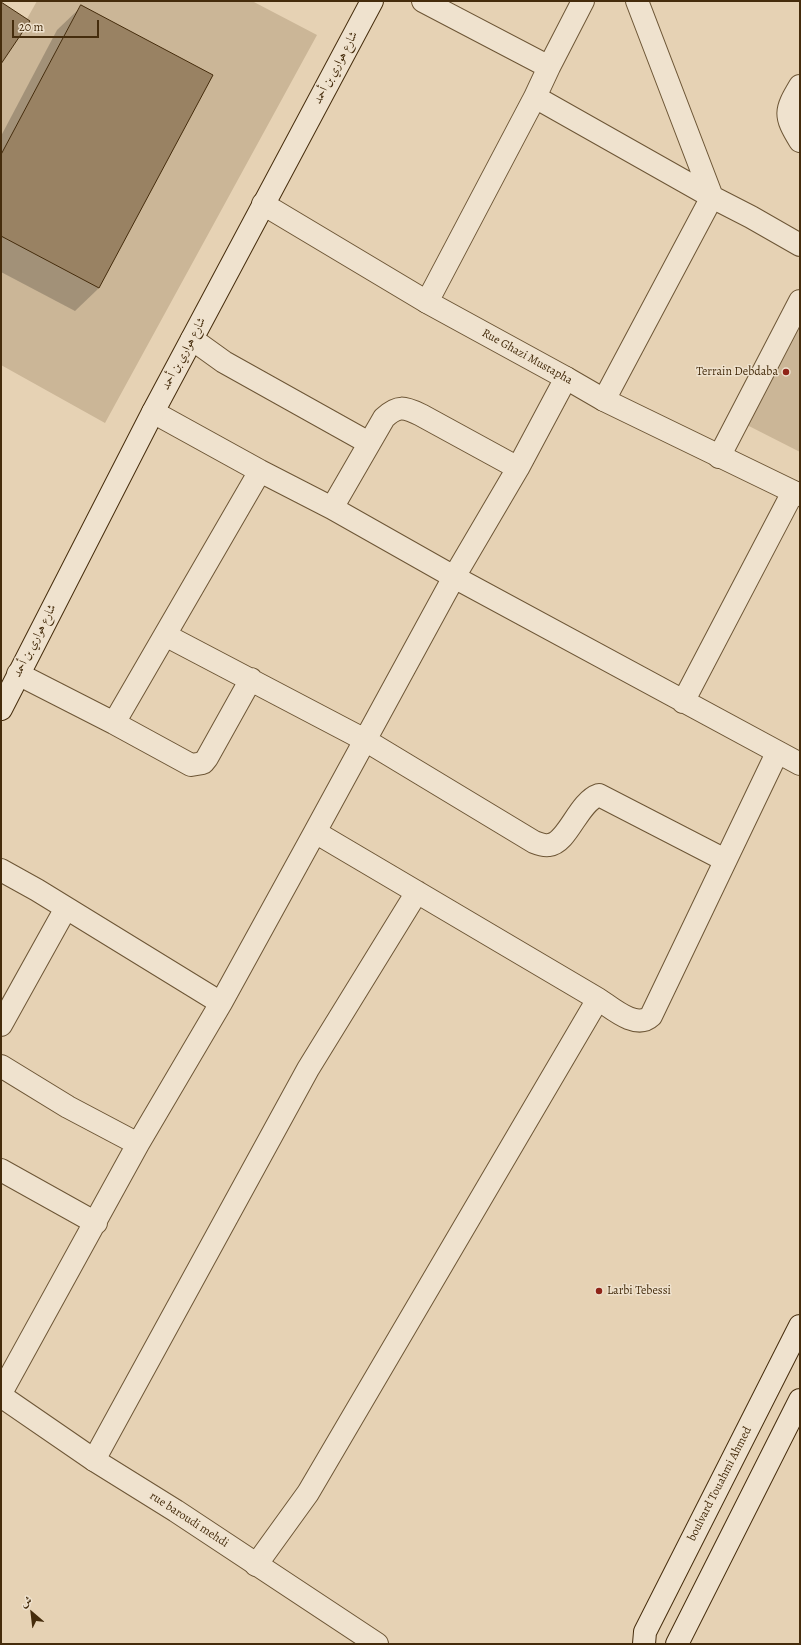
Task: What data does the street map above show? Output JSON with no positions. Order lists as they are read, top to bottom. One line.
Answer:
{"streets":{"street":["شارع هواري بن أحمد","Rue Ghazi Mustapha","boulvard Touahmi Ahmed","rue baroudi mehdi"]},"crossings":[["شارع هواري بن أحمد","Rue Ghazi Mustapha"]],"places":["Terrain Debdaba","Larbi Tebessi"],"scale_bar":"20 m","north":"top left"}
